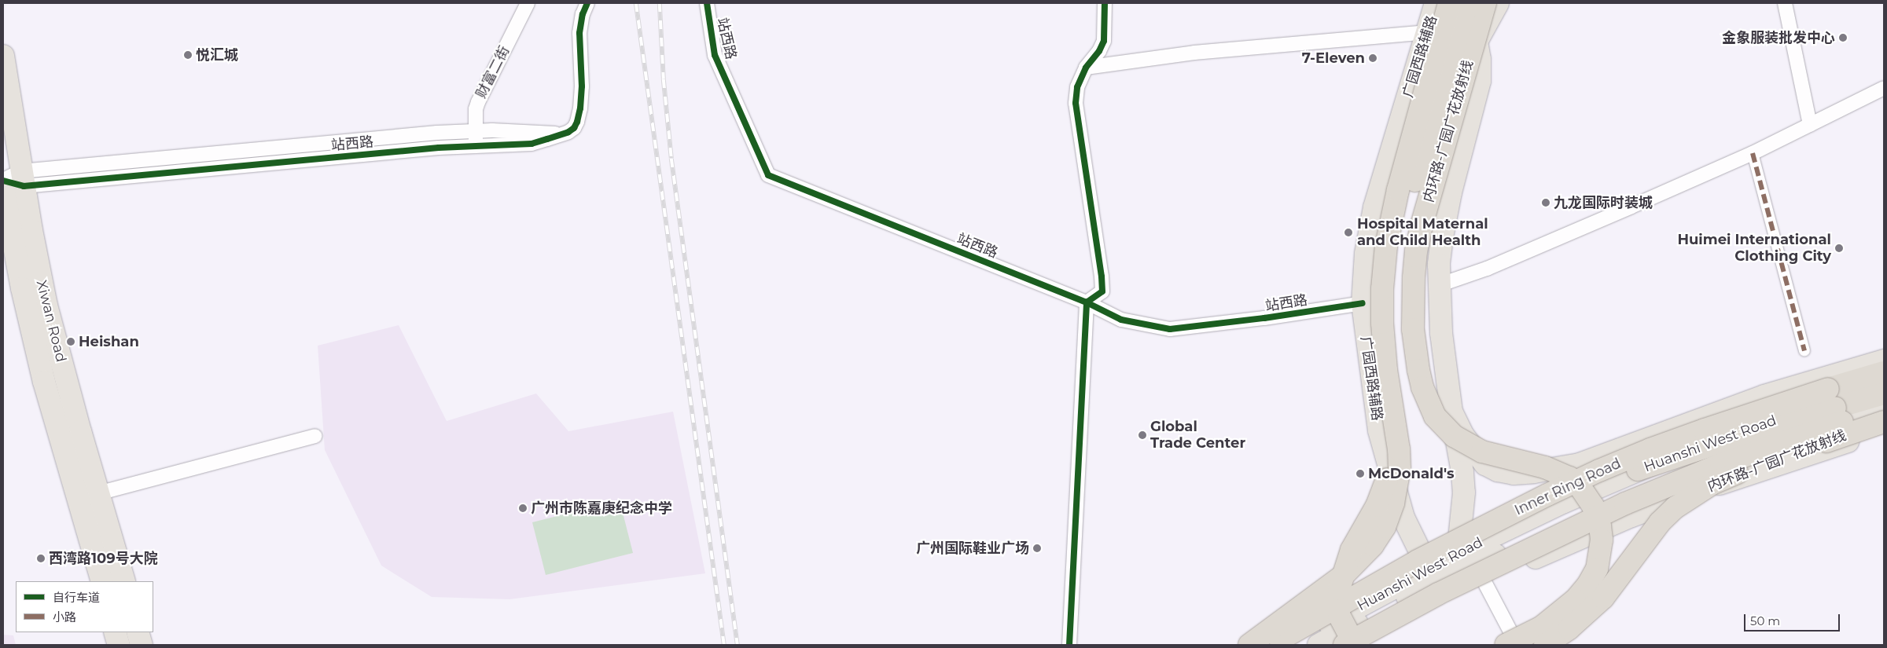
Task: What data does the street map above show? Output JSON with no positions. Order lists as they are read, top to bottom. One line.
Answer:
{"streets":{"highway":["内环路-广园广花放射线","Inner Ring Road"],"main road":["广园西路辅路","Xiwan Road","Huanshi West Road"],"street":["站西路","财富二街"]},"crossings":[["站西路","广园西路辅路"],["站西路","财富二街"],["站西路","Xiwan Road"],["广园西路辅路","Huanshi West Road"],["广园西路辅路","Inner Ring Road"],["Huanshi West Road","Inner Ring Road"]],"places":["金象服装批发中心","悦汇城","7-Eleven","九龙国际时装城","Hospital Maternal and Child Health","Huimei International Clothing City","Heishan","Global Trade Center","McDonald's","广州市陈嘉庚纪念中学","广州国际鞋业广场","西湾路109号大院"],"legend":["自行车道","小路"],"scale_bar":"50 m"}
